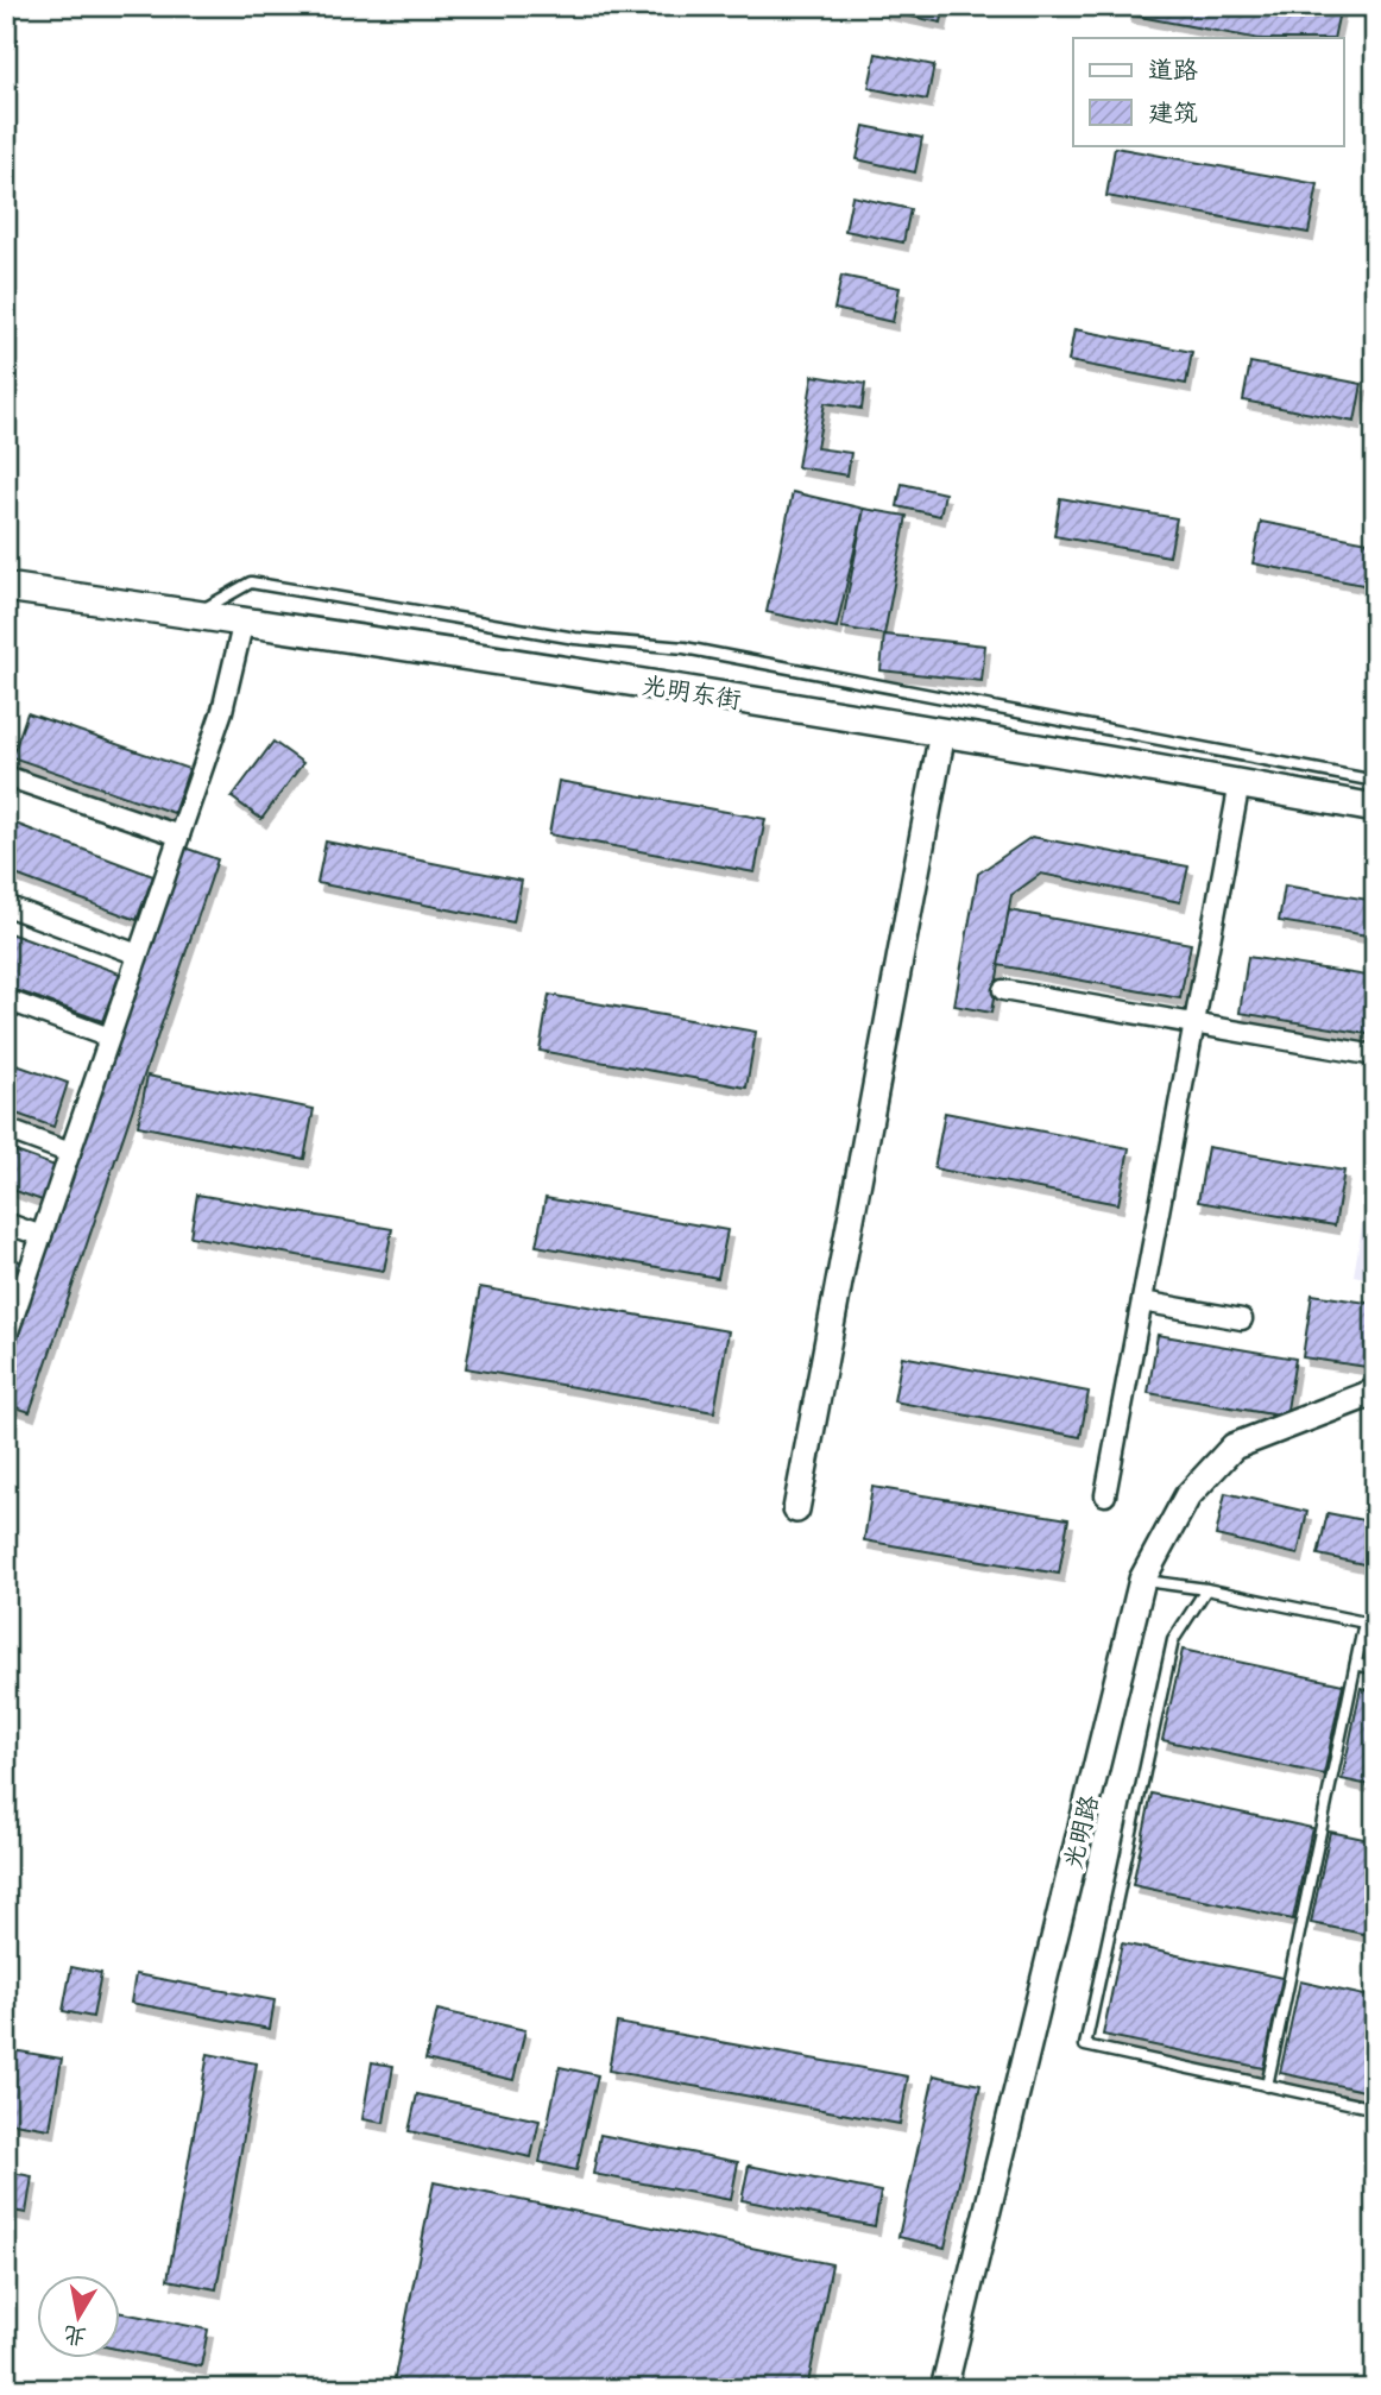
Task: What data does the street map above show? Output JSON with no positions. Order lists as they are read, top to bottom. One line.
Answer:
{"streets":{"main road":["光明东街"],"street":["光明路"]},"legend":["道路","建筑"],"north":"bottom"}
